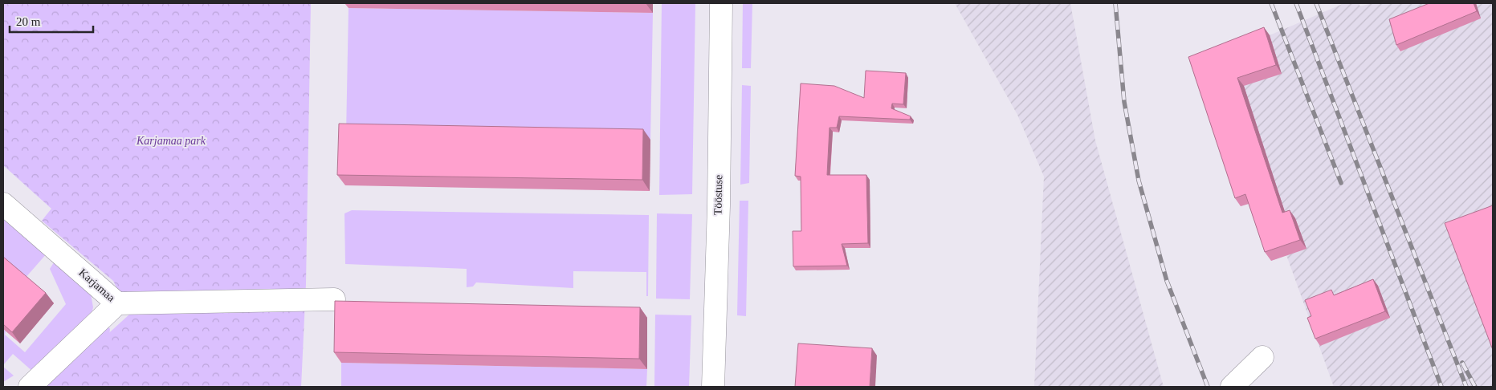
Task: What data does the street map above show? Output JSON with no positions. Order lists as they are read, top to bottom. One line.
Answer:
{"streets":{"street":["Tööstuse","Karjamaa"]},"parks":["Karjamaa park"],"scale_bar":"20 m"}
